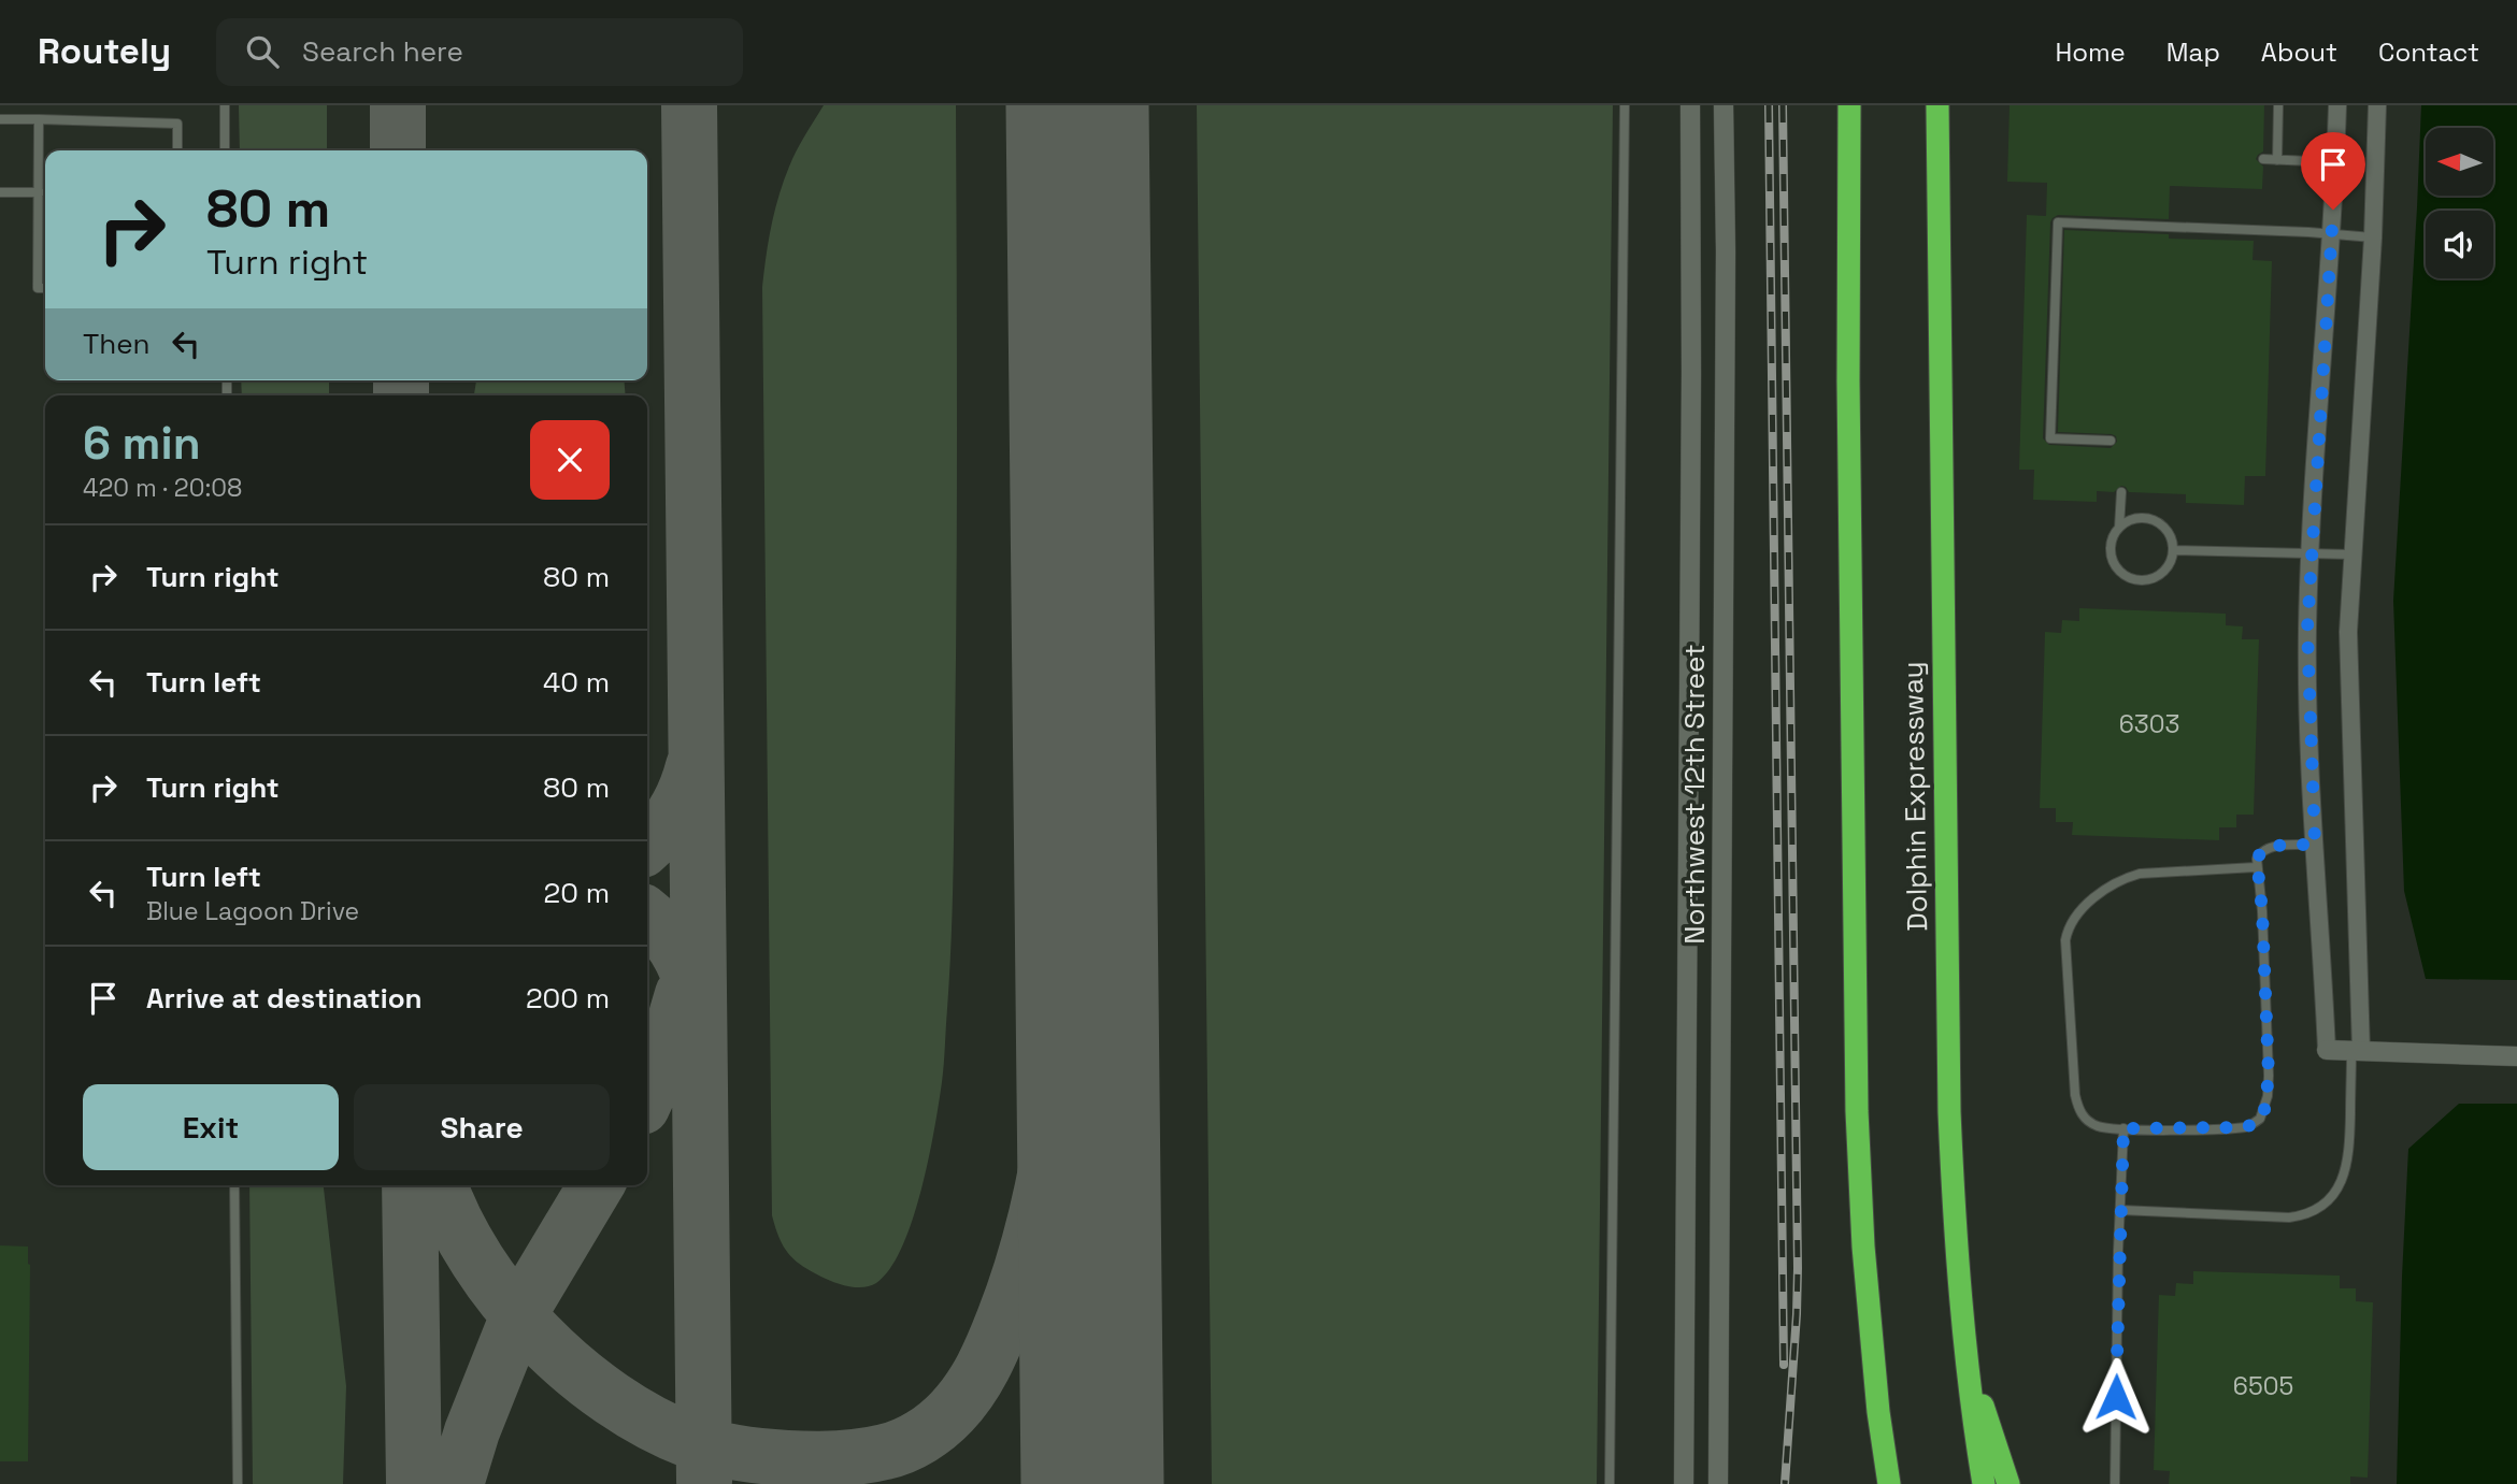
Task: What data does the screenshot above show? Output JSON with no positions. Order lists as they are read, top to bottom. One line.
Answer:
{"streets":{"highway":["Dolphin Expressway"],"main road":["Northwest 12th Street"]},"house_numbers":["6303","6505"],"north":"left","page":{"header":"Routely","search":"Search here","nav":["Home","Map","About","Contact"],"turn":["80 m","Turn right"],"then":"Then","heading":["6 min","420 m · 20:08"],"list":[{"name":"Turn right","value":"80 m"},{"name":"Turn left","value":"40 m"},{"name":"Turn right","value":"80 m"},{"name":"Turn left","note":"Blue Lagoon Drive","value":"20 m"},{"name":"Arrive at destination","value":"200 m"}],"buttons":["Exit","Share"]}}
